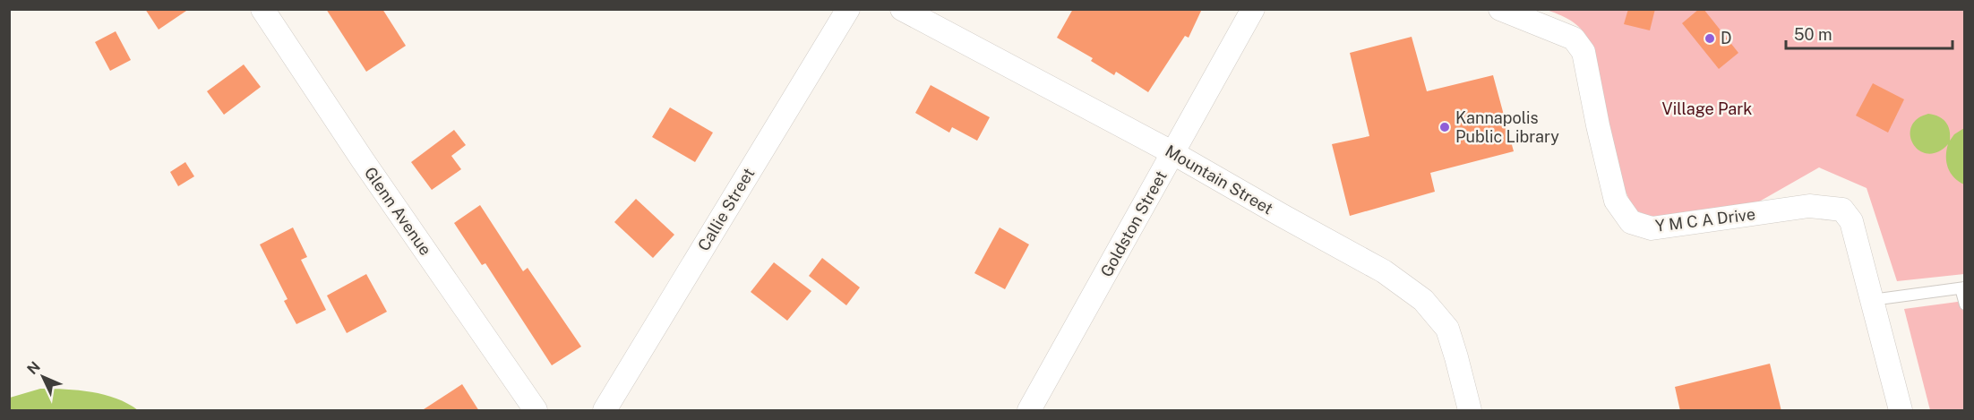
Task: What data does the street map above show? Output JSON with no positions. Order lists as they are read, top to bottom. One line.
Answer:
{"streets":{"street":["Mountain Street","Callie Street","Glenn Avenue","Y M C A Drive","Goldston Street"]},"crossings":[["Mountain Street","Goldston Street"]],"parks":["Village Park"],"places":["D","Kannapolis Public Library"],"scale_bar":"50 m","north":"top left"}
